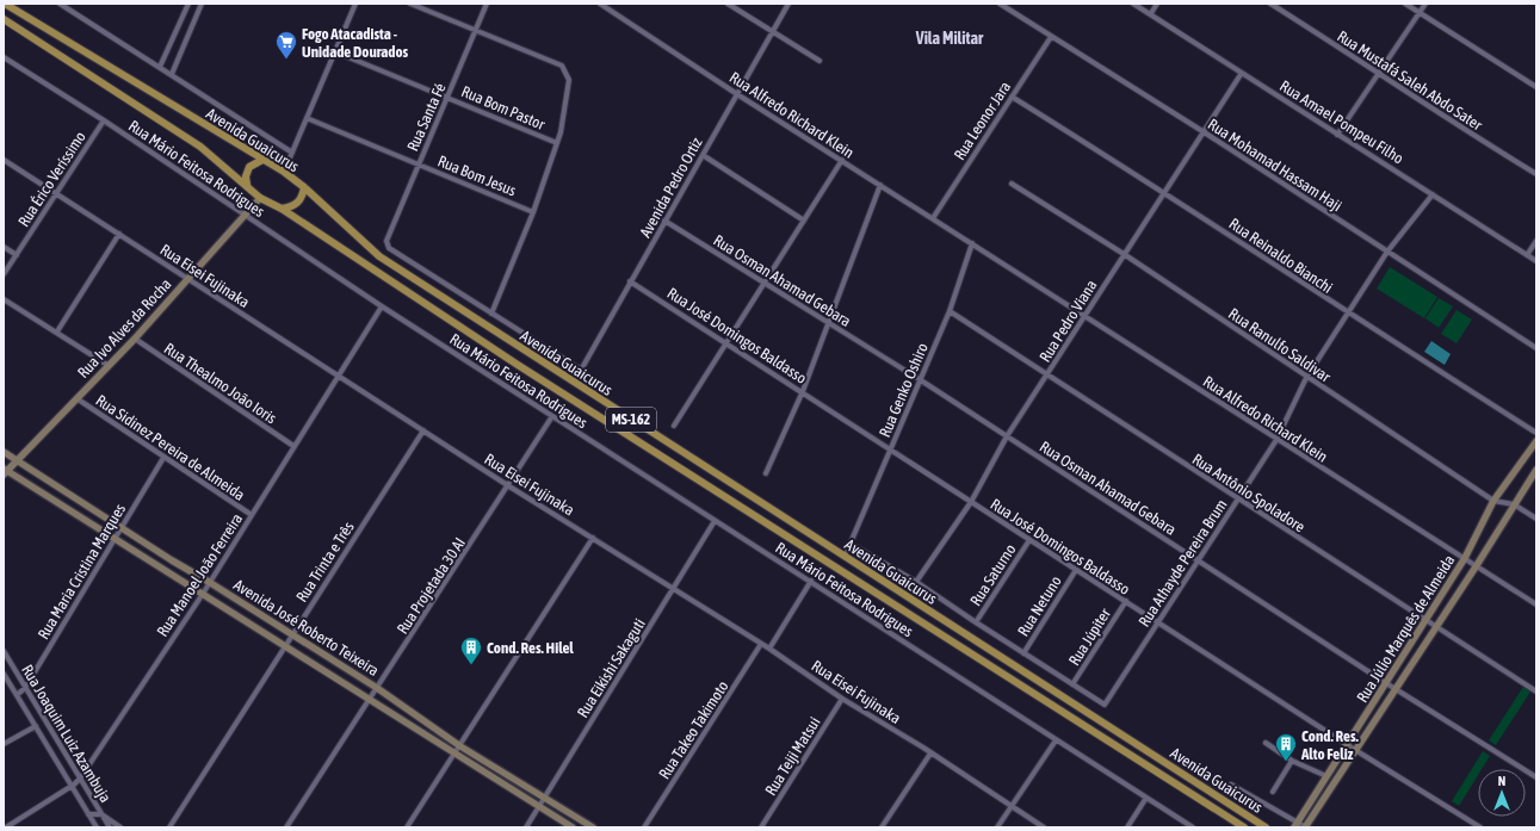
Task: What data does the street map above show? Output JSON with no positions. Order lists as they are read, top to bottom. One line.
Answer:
{"streets":{"main road":["Avenida Guaicurus","MS-162"],"street":["Rua Mustafá Saleh Abdo Sater","Rua Bom Pastor","Rua Alfredo Richard Klein","Rua Santa Fé","Rua Leonor Jara","Rua Amael Pompeu Filho","Rua Mohamad Hassam Haji","Rua Mário Feitosa Rodrigues","Rua Bom Jesus","Rua Érico Veríssimo","Avenida Pedro Ortiz","Rua Reinaldo Bianchi","Rua Eisei Fujinaka","Rua Osman Ahamad Gebara","Rua Pedro Viana","Rua Ivo Alves da Rocha","Rua José Domingos Baldasso","Rua Ranulfo Saldivar","Rua Thealmo João Ioris","Rua Genko Oshiro","Rua Sidinez Pereira de Almeida","Rua Antônio Spoladore","Rua Trinta e Três","Rua Athayde Pereira Brum","Rua Maria Cristina Marques","Rua Manoel João Ferreira","Rua Saturno","Rua Projetada 30 AI","Rua Netuno","Avenida José Roberto Teixeira","Rua Júlio Marquês de Almeida","Rua Júpiter","Rua Eikishi Sakaguti","Rua Takeo Takimoto","Rua Joaquim Luiz Azambuja","Rua Teiji Matsui"]},"crossings":[["Rua Bom Pastor","Rua Santa Fé"],["Rua Alfredo Richard Klein","Rua Leonor Jara"],["Rua Alfredo Richard Klein","Avenida Pedro Ortiz"],["Rua Alfredo Richard Klein","Rua Pedro Viana"],["Rua Alfredo Richard Klein","Rua Genko Oshiro"],["Rua Alfredo Richard Klein","Rua Athayde Pereira Brum"],["Rua Alfredo Richard Klein","Rua Júlio Marquês de Almeida"],["Rua Santa Fé","Rua Bom Jesus"],["Rua Leonor Jara","Rua Mohamad Hassam Haji"],["Rua Leonor Jara","Rua Reinaldo Bianchi"],["Rua Amael Pompeu Filho","Rua Pedro Viana"],["Rua Amael Pompeu Filho","Rua Athayde Pereira Brum"],["Avenida Guaicurus","Avenida Pedro Ortiz"],["Avenida Guaicurus","Rua Ivo Alves da Rocha"],["Avenida Guaicurus","Rua Genko Oshiro"],["Rua Mohamad Hassam Haji","Rua Pedro Viana"],["Rua Mohamad Hassam Haji","Rua Athayde Pereira Brum"],["Rua Mário Feitosa Rodrigues","Rua Érico Veríssimo"],["Rua Mário Feitosa Rodrigues","Rua Ivo Alves da Rocha"],["Rua Mário Feitosa Rodrigues","Rua Manoel João Ferreira"],["Rua Mário Feitosa Rodrigues","Rua Projetada 30 AI"],["Rua Mário Feitosa Rodrigues","Rua Eikishi Sakaguti"],["Rua Érico Veríssimo","Rua Eisei Fujinaka"],["Avenida Pedro Ortiz","Rua Osman Ahamad Gebara"],["Avenida Pedro Ortiz","Rua José Domingos Baldasso"],["Rua Reinaldo Bianchi","Rua Pedro Viana"],["Rua Reinaldo Bianchi","Rua Athayde Pereira Brum"],["Rua Eisei Fujinaka","Rua Ivo Alves da Rocha"],["Rua Eisei Fujinaka","Rua Trinta e Três"],["Rua Eisei Fujinaka","Rua Manoel João Ferreira"],["Rua Eisei Fujinaka","Rua Projetada 30 AI"],["Rua Eisei Fujinaka","Rua Eikishi Sakaguti"],["Rua Eisei Fujinaka","Rua Takeo Takimoto"],["Rua Eisei Fujinaka","Rua Teiji Matsui"],["Rua Osman Ahamad Gebara","Rua Pedro Viana"],["Rua Osman Ahamad Gebara","Rua Genko Oshiro"],["Rua Osman Ahamad Gebara","Rua Athayde Pereira Brum"],["Rua Osman Ahamad Gebara","Rua Júlio Marquês de Almeida"],["Rua Pedro Viana","Rua José Domingos Baldasso"],["Rua Pedro Viana","Rua Ranulfo Saldivar"],["Rua Pedro Viana","Rua Antônio Spoladore"],["Rua Ivo Alves da Rocha","Rua Thealmo João Ioris"],["Rua Ivo Alves da Rocha","Rua Sidinez Pereira de Almeida"],["Rua Ivo Alves da Rocha","Avenida José Roberto Teixeira"],["Rua José Domingos Baldasso","Rua Genko Oshiro"],["Rua José Domingos Baldasso","Rua Athayde Pereira Brum"],["Rua José Domingos Baldasso","Rua Saturno"],["Rua José Domingos Baldasso","Rua Netuno"],["Rua José Domingos Baldasso","Rua Júlio Marquês de Almeida"],["Rua José Domingos Baldasso","Rua Júpiter"],["Rua Ranulfo Saldivar","Rua Athayde Pereira Brum"],["Rua Ranulfo Saldivar","Rua Júlio Marquês de Almeida"],["Rua Thealmo João Ioris","Rua Manoel João Ferreira"],["Rua Genko Oshiro","Rua Antônio Spoladore"],["Rua Sidinez Pereira de Almeida","Rua Maria Cristina Marques"],["Rua Sidinez Pereira de Almeida","Rua Manoel João Ferreira"],["Rua Antônio Spoladore","Rua Athayde Pereira Brum"],["Rua Antônio Spoladore","Rua Júlio Marquês de Almeida"],["Rua Trinta e Três","Avenida José Roberto Teixeira"],["Rua Athayde Pereira Brum","Rua Júpiter"],["Rua Maria Cristina Marques","Avenida José Roberto Teixeira"],["Rua Maria Cristina Marques","Rua Joaquim Luiz Azambuja"],["Rua Manoel João Ferreira","Avenida José Roberto Teixeira"],["Rua Manoel João Ferreira","Rua Joaquim Luiz Azambuja"],["Rua Projetada 30 AI","Avenida José Roberto Teixeira"],["Avenida José Roberto Teixeira","Rua Eikishi Sakaguti"]],"districts":["Vila Militar"],"places":{"supermarket":["Fogo Atacadista - Unidade Dourados"],"building":["Cond. Res. Hilel","Cond. Res. Alto Feliz"]},"north":"top"}
